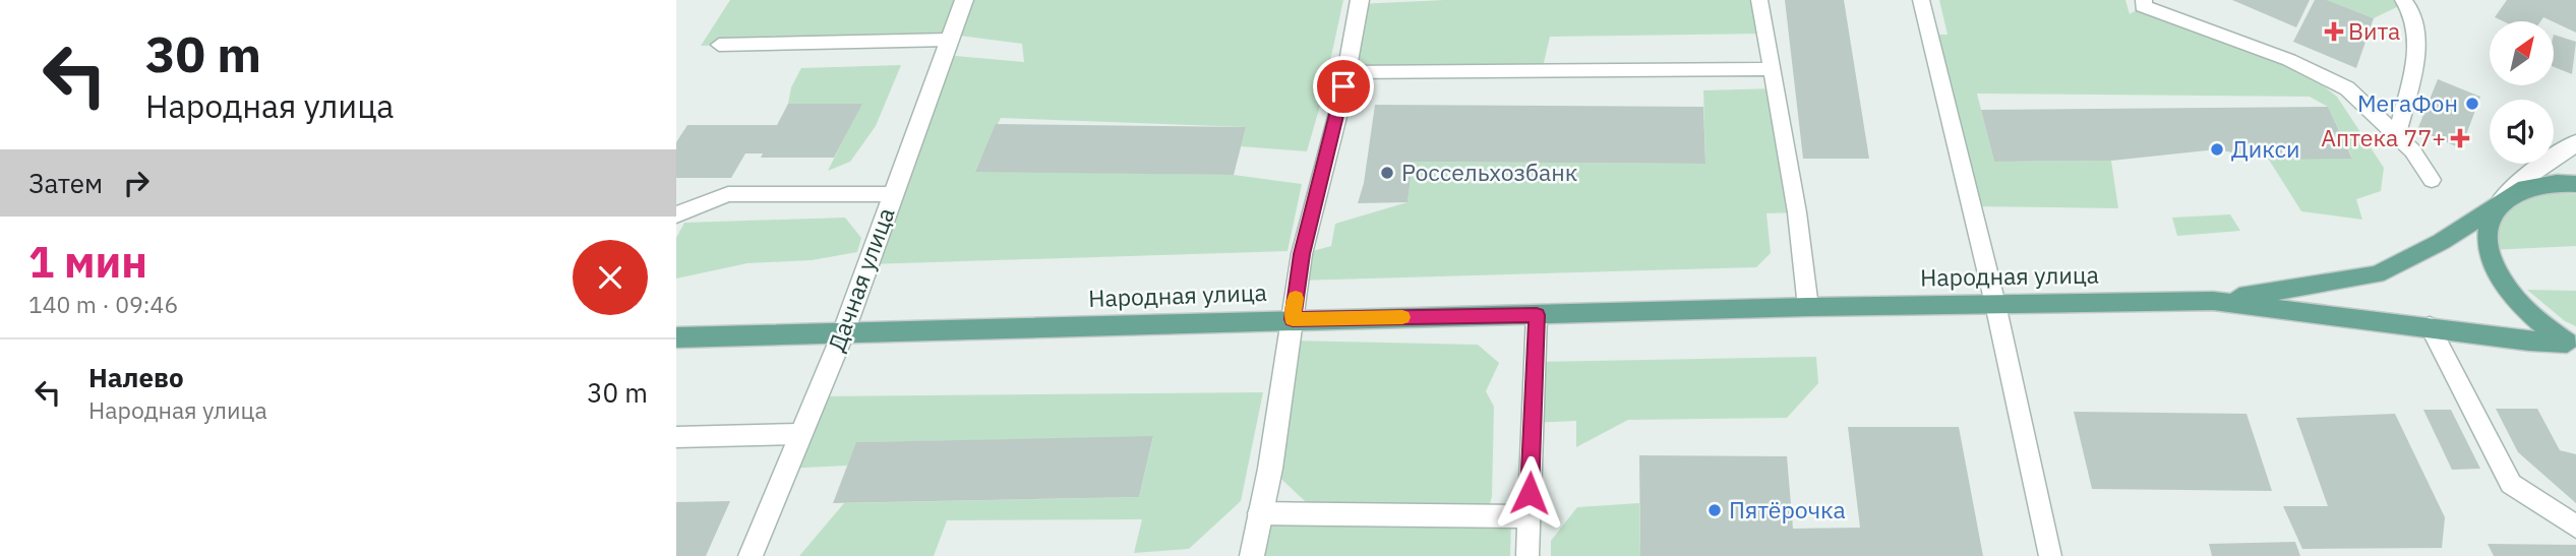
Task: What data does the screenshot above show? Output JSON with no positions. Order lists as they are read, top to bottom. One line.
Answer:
{"streets":{"main road":["Народная улица"],"street":["Дачная улица"]},"crossings":[["Народная улица","Дачная улица"]],"places":{"health":["Вита","Аптека 77+"],"other":["МегаФон","Дикси","Россельхозбанк","Пятёрочка"]},"north":"top right","page":{"turn":["30 m","Народная улица"],"then":"Затем","heading":["1 мин","140 m · 09:46"],"list":[{"name":"Налево","note":"Народная улица","value":"30 m"}]}}
